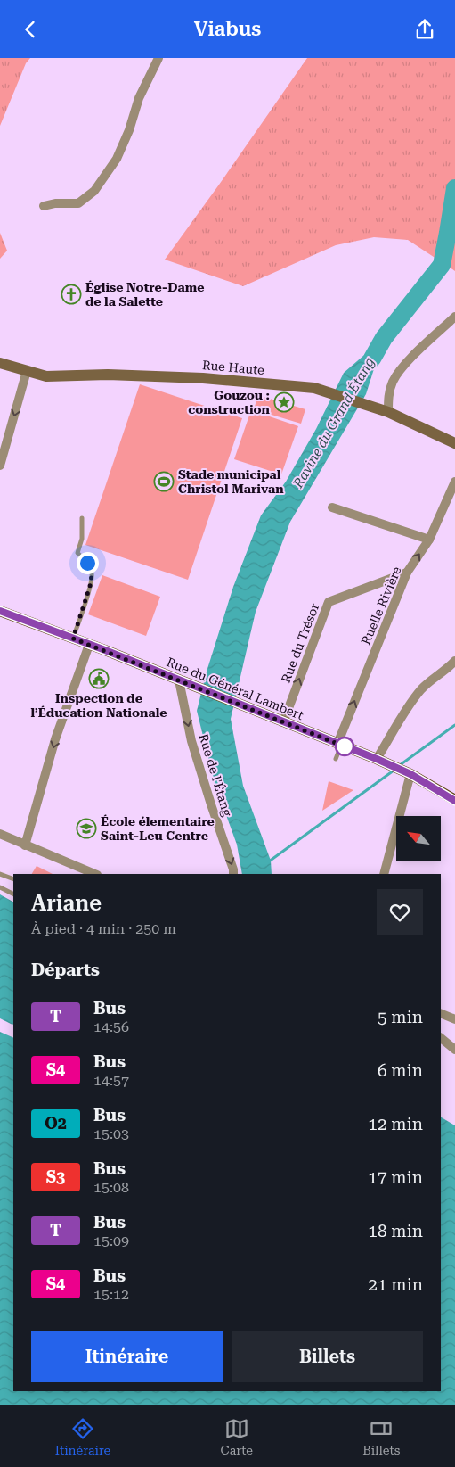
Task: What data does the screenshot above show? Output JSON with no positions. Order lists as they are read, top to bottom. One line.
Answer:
{"streets":{"main road":["Rue Haute","Rue du Général Lambert"],"street":["Ruelle Rivière","Rue du Trésor","Rue de l'Étang"]},"crossings":[["Ruelle Rivière","Rue du Trésor"],["Ruelle Rivière","Rue du Général Lambert"],["Rue du Trésor","Rue du Général Lambert"],["Rue du Général Lambert","Rue de l'Étang"]],"one_way":["Rue du Trésor","Rue de l'Étang"],"water":["Ravine du Grand Étang"],"places":{"church":["Église Notre-Dame de la Salette"],"place":["Gouzou : construction"],"sports":["Stade municipal Christol Marivan"],"public building":["Inspection de l’Éducation Nationale"],"school or university":["École élementaire Saint-Leu Centre"]},"lines":["bus line T"],"north":"top left","page":{"header":"Viabus","heading":[["Ariane","À pied · 4 min · 250 m"],"Départs"],"list":[{"mark":"T","name":"Bus","note":"14:56","value":"5 min"},{"mark":"S4","name":"Bus","note":"14:57","value":"6 min"},{"mark":"O2","name":"Bus","note":"15:03","value":"12 min"},{"mark":"S3","name":"Bus","note":"15:08","value":"17 min"},{"mark":"T","name":"Bus","note":"15:09","value":"18 min"},{"mark":"S4","name":"Bus","note":"15:12","value":"21 min"}],"buttons":["Itinéraire","Billets"],"tabs":["Itinéraire","Carte","Billets"]}}
